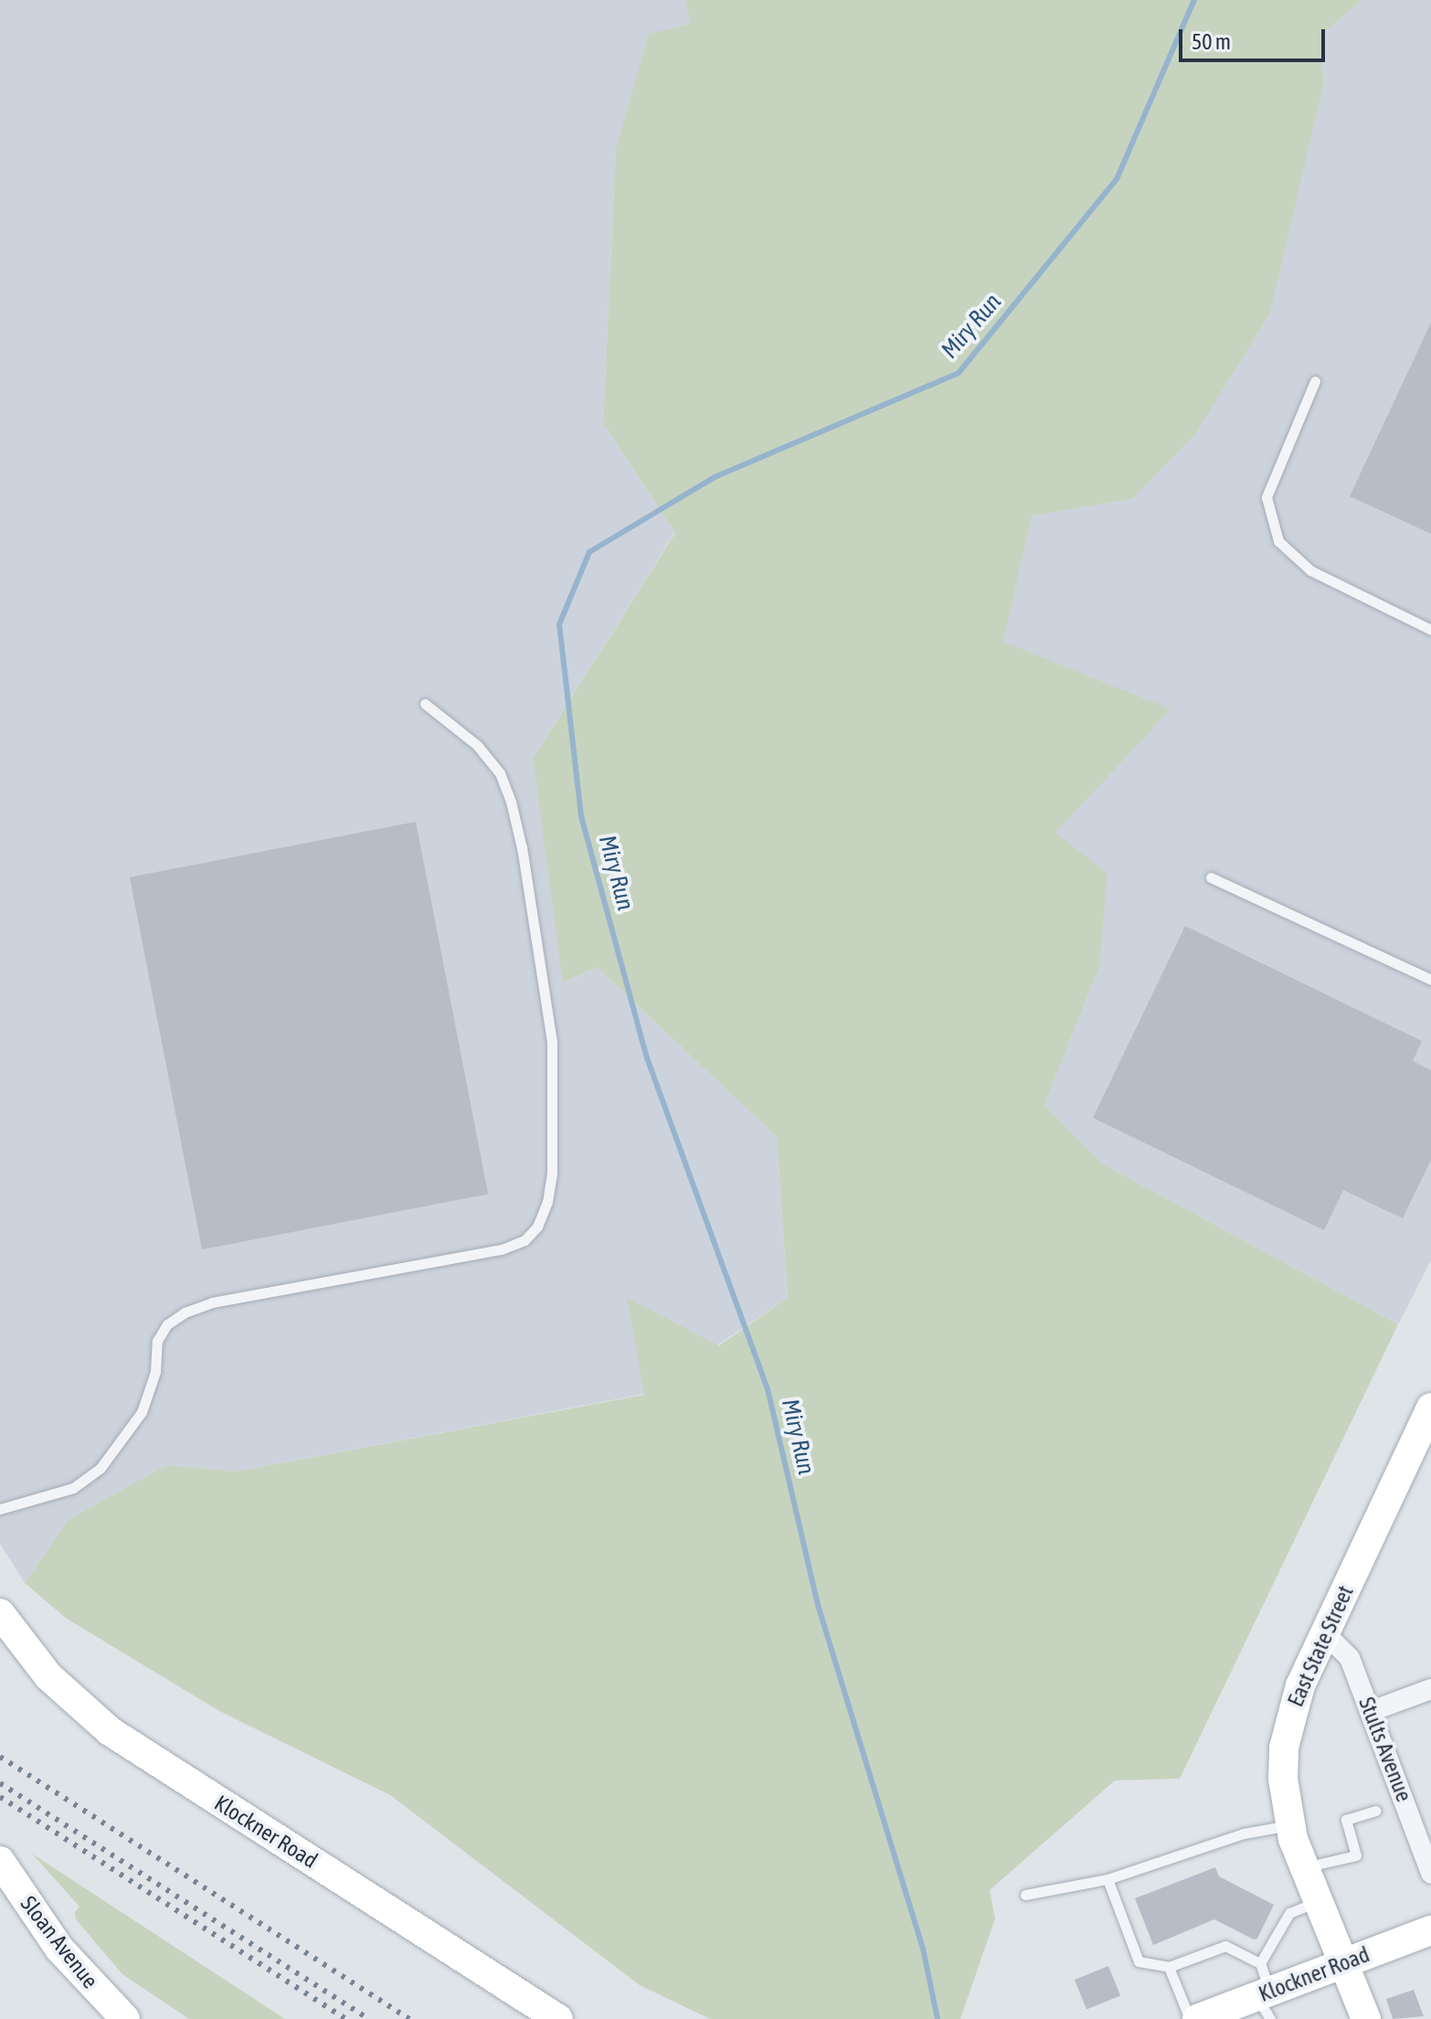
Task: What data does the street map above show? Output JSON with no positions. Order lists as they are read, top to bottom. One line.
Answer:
{"streets":{"main road":["East State Street","Klockner Road","Sloan Avenue"],"street":["Stults Avenue"]},"crossings":[["East State Street","Stults Avenue"],["East State Street","Klockner Road"]],"water":["Miry Run"],"scale_bar":"50 m"}
